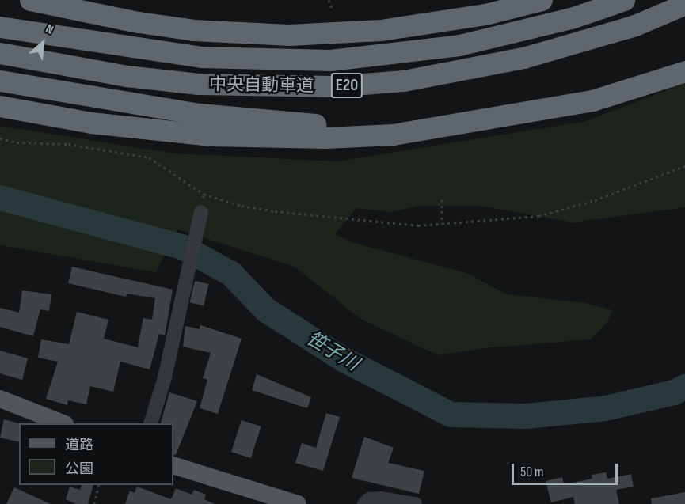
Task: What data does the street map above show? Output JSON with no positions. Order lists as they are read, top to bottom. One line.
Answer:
{"streets":{"highway":["中央自動車道","E20"]},"water":["笹子川"],"legend":["道路","公園"],"scale_bar":"50 m","north":"top right"}
